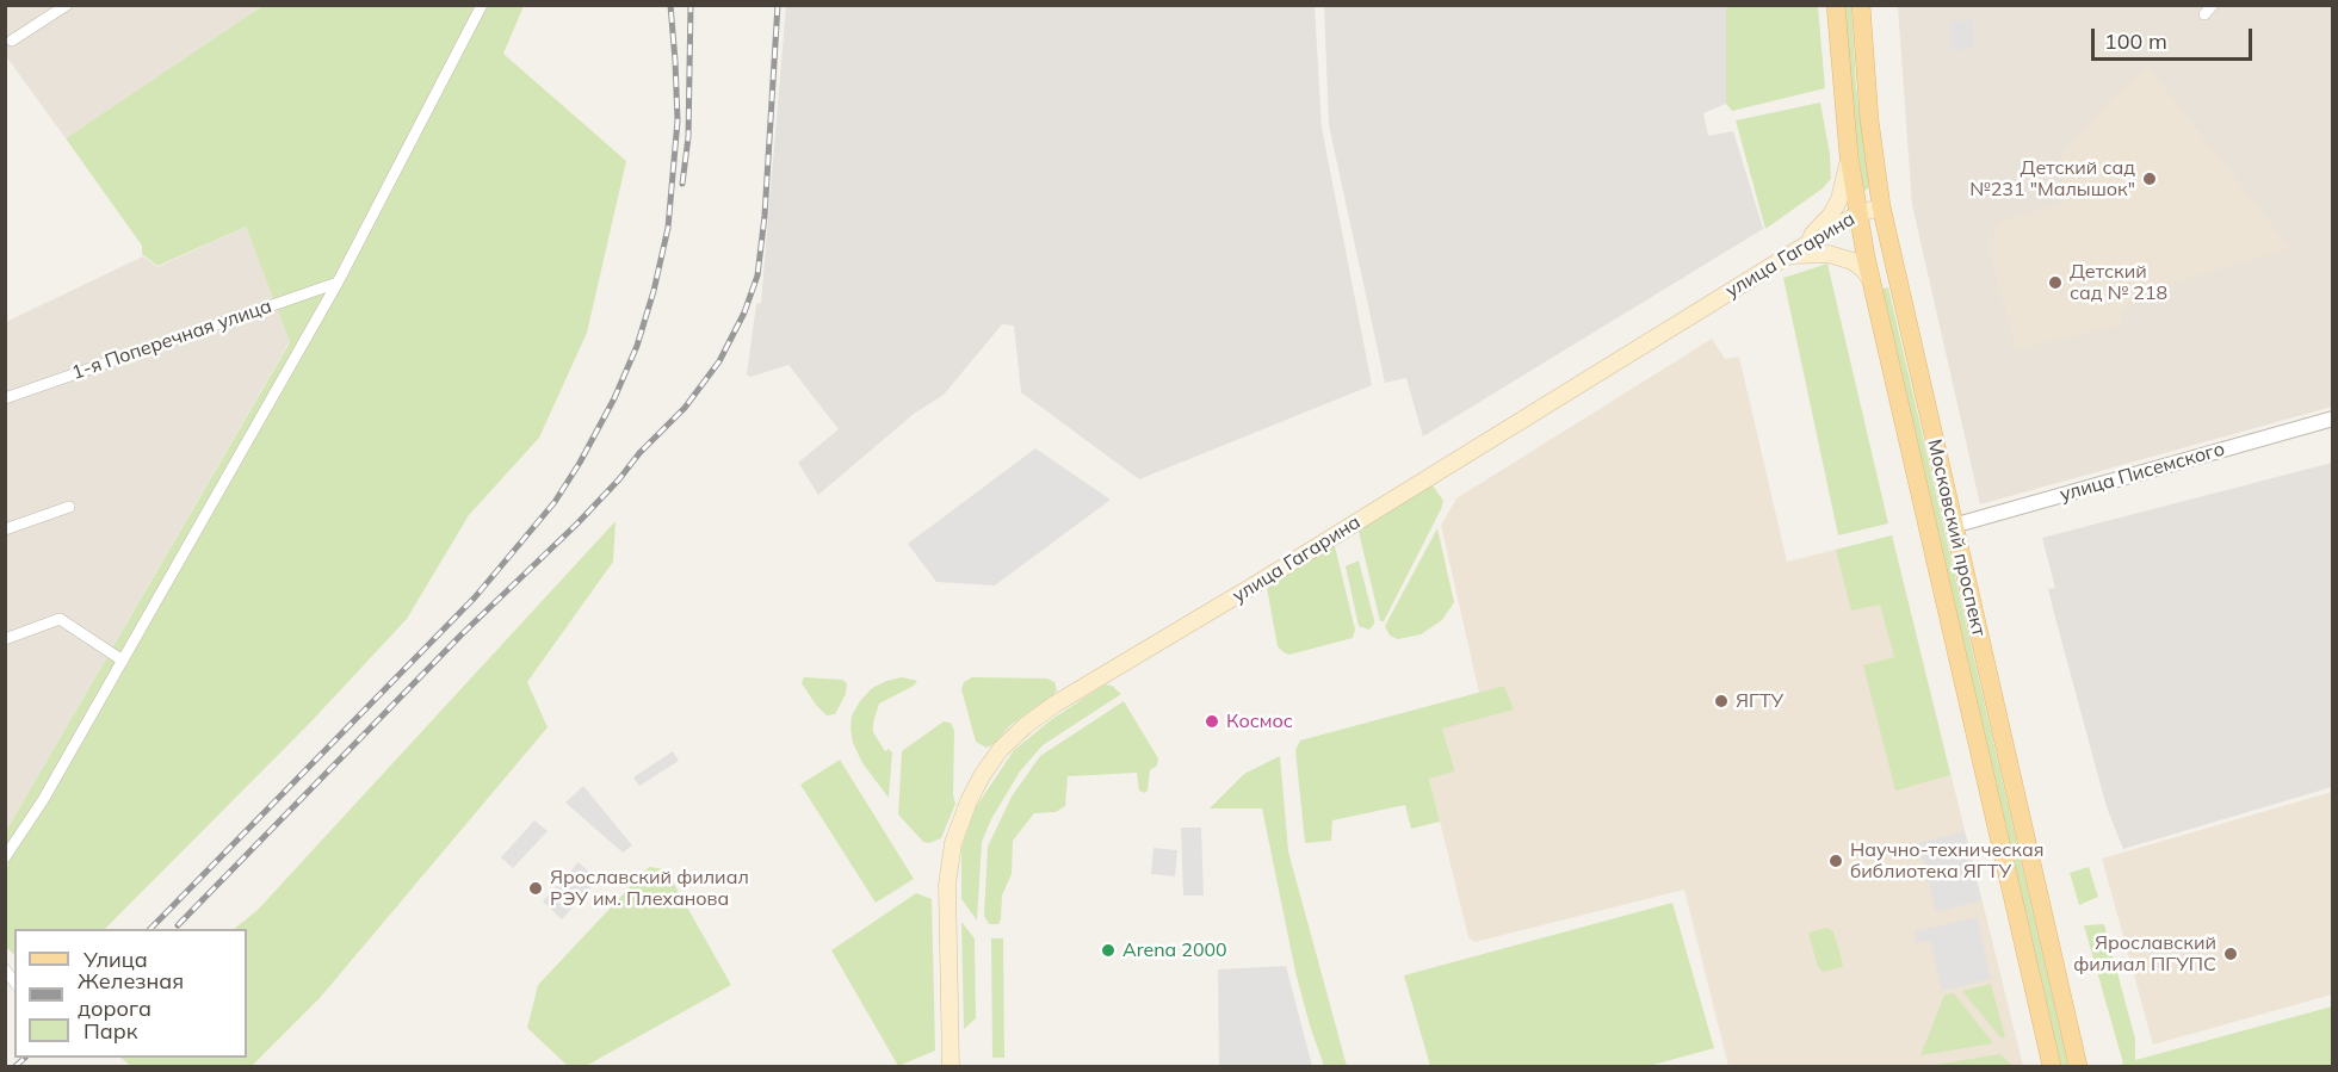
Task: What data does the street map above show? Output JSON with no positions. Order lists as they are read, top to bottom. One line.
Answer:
{"streets":{"main road":["улица Гагарина","Московский проспект"],"street":["1-я Поперечная улица","улица Писемского"]},"crossings":[["улица Гагарина","Московский проспект"],["улица Писемского","Московский проспект"]],"places":["Детский сад №231 \"Малышок\"","Детский сад № 218","ЯГТУ","Космос","Научно-техническая библиотека ЯГТУ","Ярославский филиал РЭУ им. Плеханова","Arena 2000","Ярославский филиал ПГУПС"],"legend":["Улица","Железная дорога","Парк"],"scale_bar":"100 m"}
